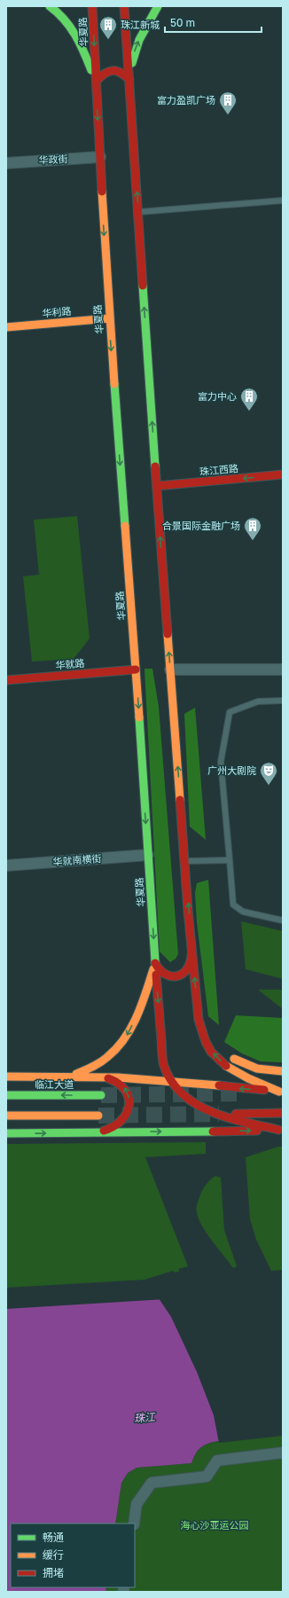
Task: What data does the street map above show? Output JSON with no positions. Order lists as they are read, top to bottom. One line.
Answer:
{"streets":{"main road":["华夏路","华利路","珠江西路","华就路","临江大道"],"street":["华政街","华就南横街"]},"crossings":[["华夏路","华政街"],["华夏路","华利路"],["华夏路","华就路"],["华夏路","华就南横街"]],"one_way":["珠江西路"],"water":["珠江"],"parks":["海心沙亚运公园"],"places":{"building":["珠江新城","富力盈凯广场","富力中心","合景国际金融广场"],"theatre":["广州大剧院"]},"legend":["畅通","缓行","拥堵"],"scale_bar":"50 m"}
